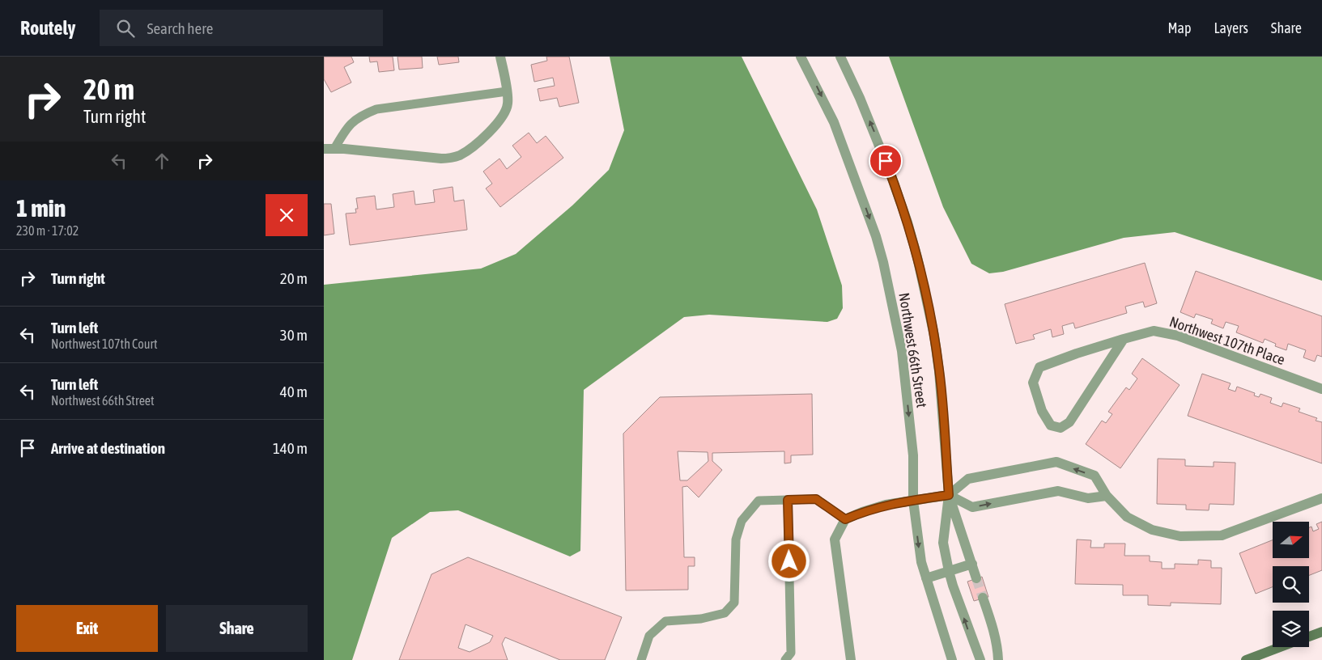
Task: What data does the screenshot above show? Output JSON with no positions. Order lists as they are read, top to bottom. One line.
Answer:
{"streets":{"street":["Northwest 107th Place","Northwest 66th Street"]},"north":"right","page":{"header":"Routely","search":"Search here","nav":["Map","Layers","Share"],"turn":["20 m","Turn right"],"heading":["1 min","230 m · 17:02"],"list":[{"name":"Turn right","value":"20 m"},{"name":"Turn left","note":"Northwest 107th Court","value":"30 m"},{"name":"Turn left","note":"Northwest 66th Street","value":"40 m"},{"name":"Arrive at destination","value":"140 m"}],"buttons":["Exit","Share"]}}
